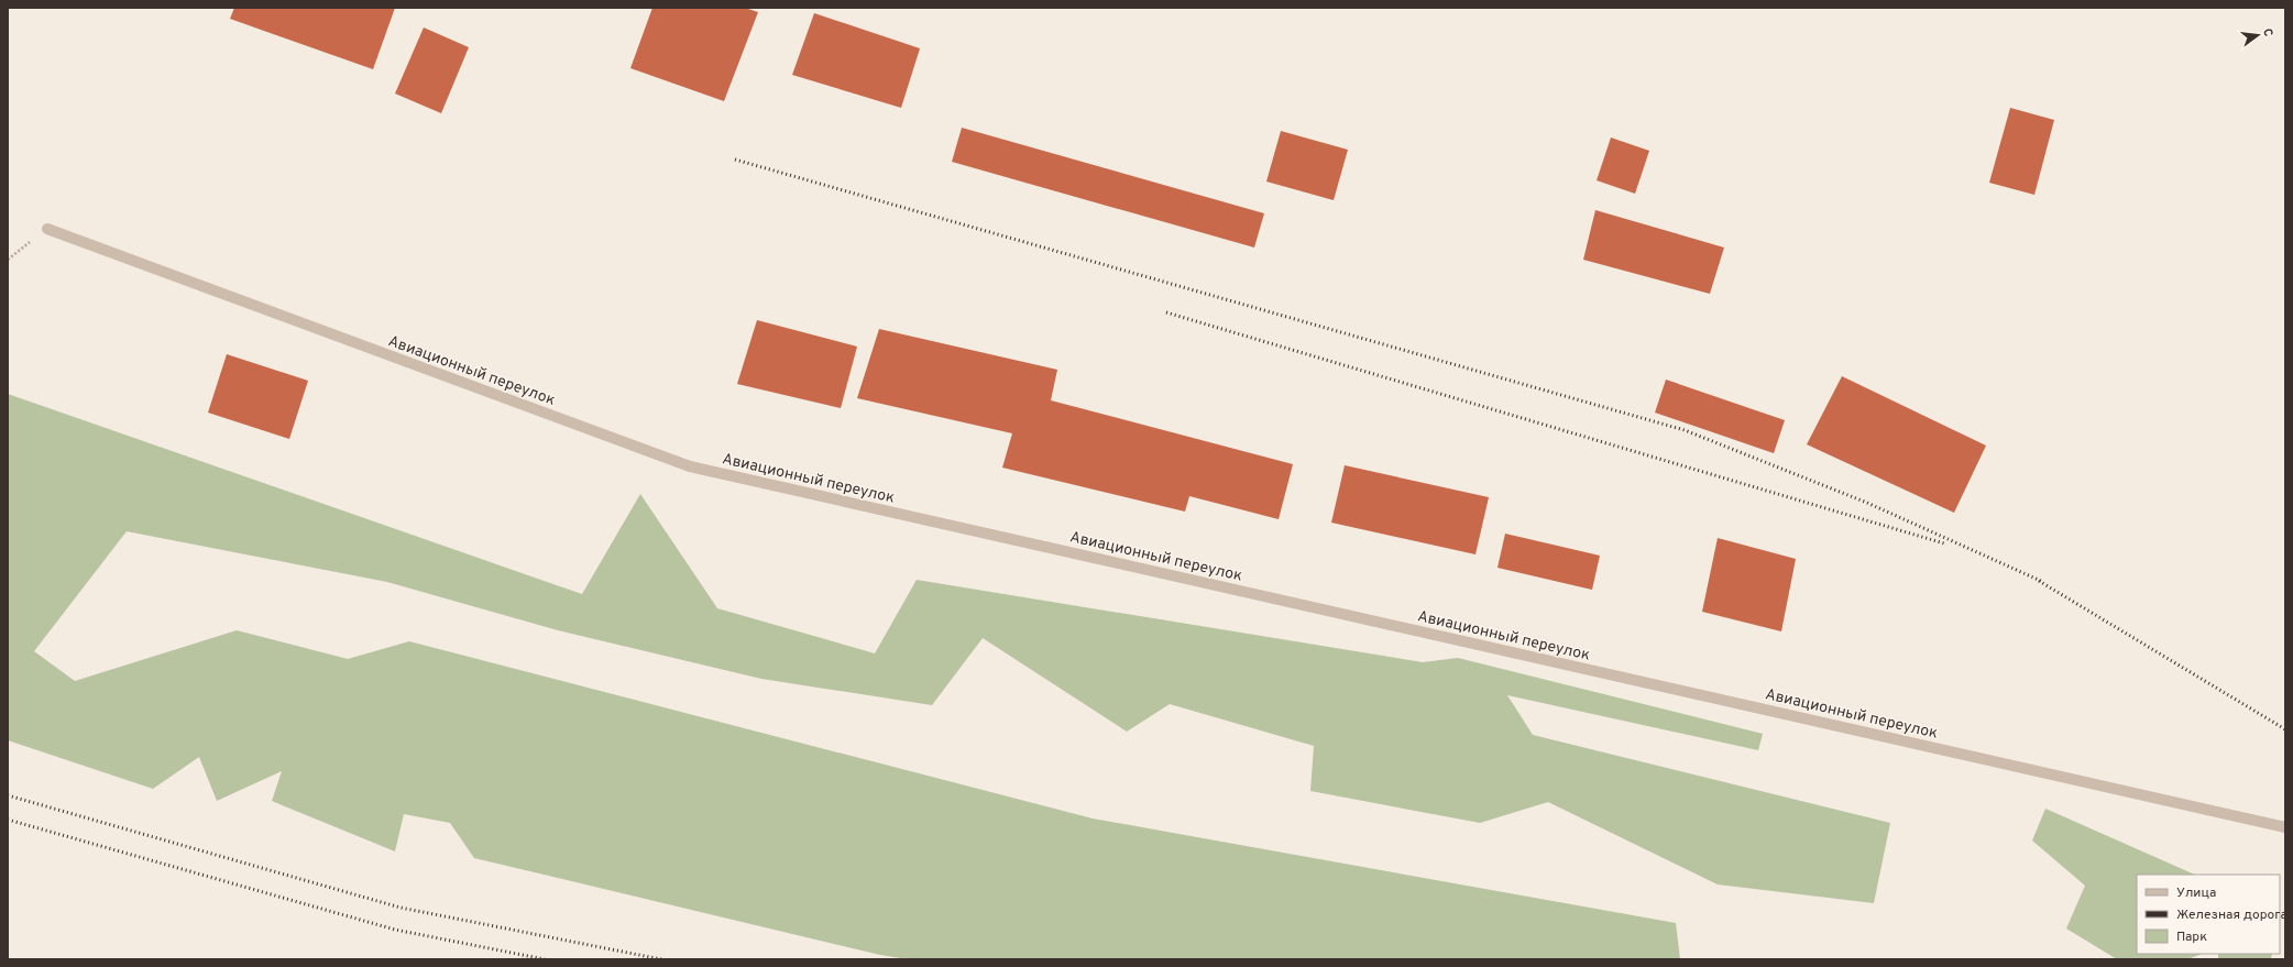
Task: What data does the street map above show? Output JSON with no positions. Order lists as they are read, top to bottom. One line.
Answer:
{"streets":{"street":["Авиационный переулок"]},"legend":["Улица","Железная дорога","Парк"],"north":"right"}
